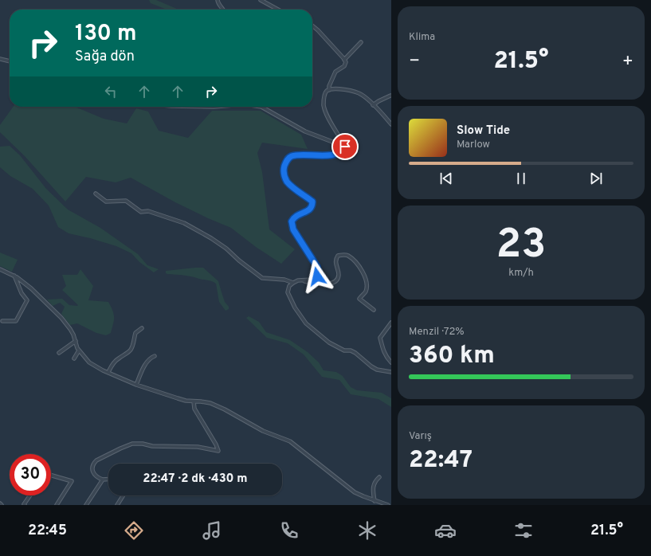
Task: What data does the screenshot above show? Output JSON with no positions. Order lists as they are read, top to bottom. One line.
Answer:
{"page":{"tile":["Klima",["23","km/h"],["Menzil · 72%","360 km"],["Varış","22:47"]],"turn":["130 m","Sağa dön"],"heat":["−","21.5°","+"],"song":["Slow Tide","Marlow"],"limit":"30","trip":"22:47 · 2 dk · 430 m","tabs":["22:45","21.5°"]}}
